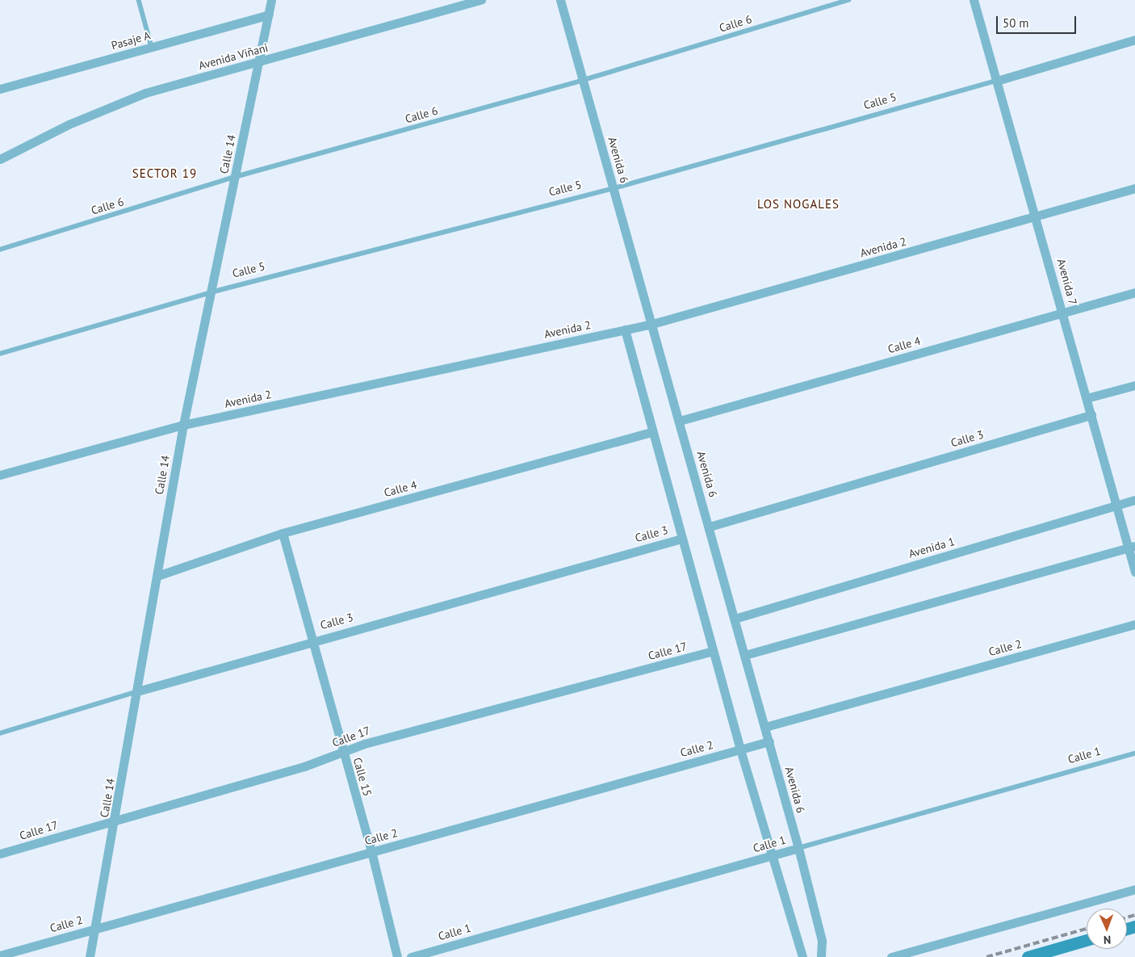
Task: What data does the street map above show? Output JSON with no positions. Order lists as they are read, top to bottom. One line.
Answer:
{"streets":{"street":["Pasaje A","Avenida Viñani","Calle 5","Calle 14","Avenida 6","Avenida 2","Avenida 7","Calle 4","Calle 3","Avenida 1","Calle 2","Calle 17","Calle 1","Calle 15"],"lane":["Calle 6"]},"crossings":[["Calle 6","Calle 14"],["Calle 6","Avenida 6"],["Pasaje A","Calle 14"],["Avenida Viñani","Calle 14"],["Calle 5","Calle 14"],["Calle 5","Avenida 6"],["Calle 5","Avenida 7"],["Calle 14","Avenida 2"],["Calle 14","Calle 4"],["Calle 14","Calle 3"],["Calle 14","Calle 2"],["Calle 14","Calle 17"],["Avenida 6","Avenida 2"],["Avenida 6","Calle 4"],["Avenida 6","Calle 3"],["Avenida 6","Avenida 1"],["Avenida 6","Calle 2"],["Avenida 6","Calle 1"],["Avenida 2","Avenida 7"],["Avenida 7","Calle 4"],["Avenida 7","Calle 3"],["Avenida 7","Avenida 1"],["Calle 4","Calle 15"],["Calle 3","Calle 15"],["Calle 2","Calle 15"],["Calle 17","Calle 15"]],"districts":["SECTOR 19","LOS NOGALES"],"scale_bar":"50 m","north":"bottom"}
